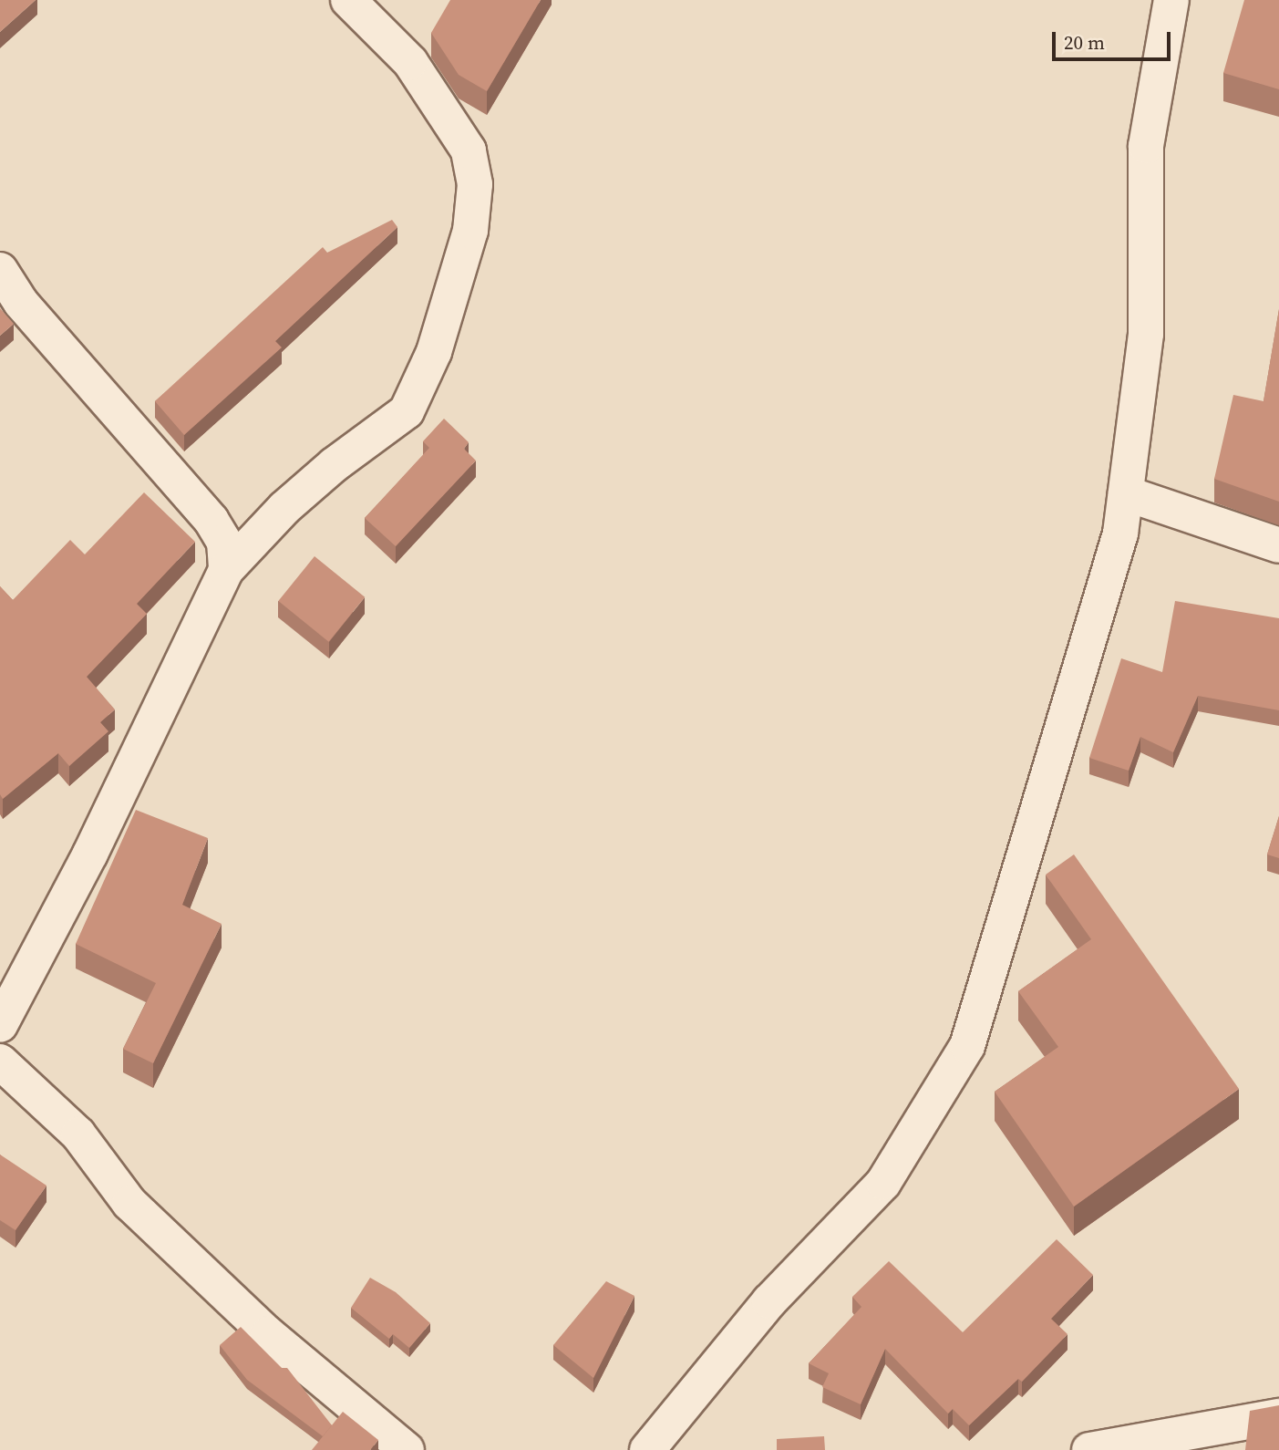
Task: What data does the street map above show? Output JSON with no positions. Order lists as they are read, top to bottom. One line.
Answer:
{"scale_bar":"20 m"}
